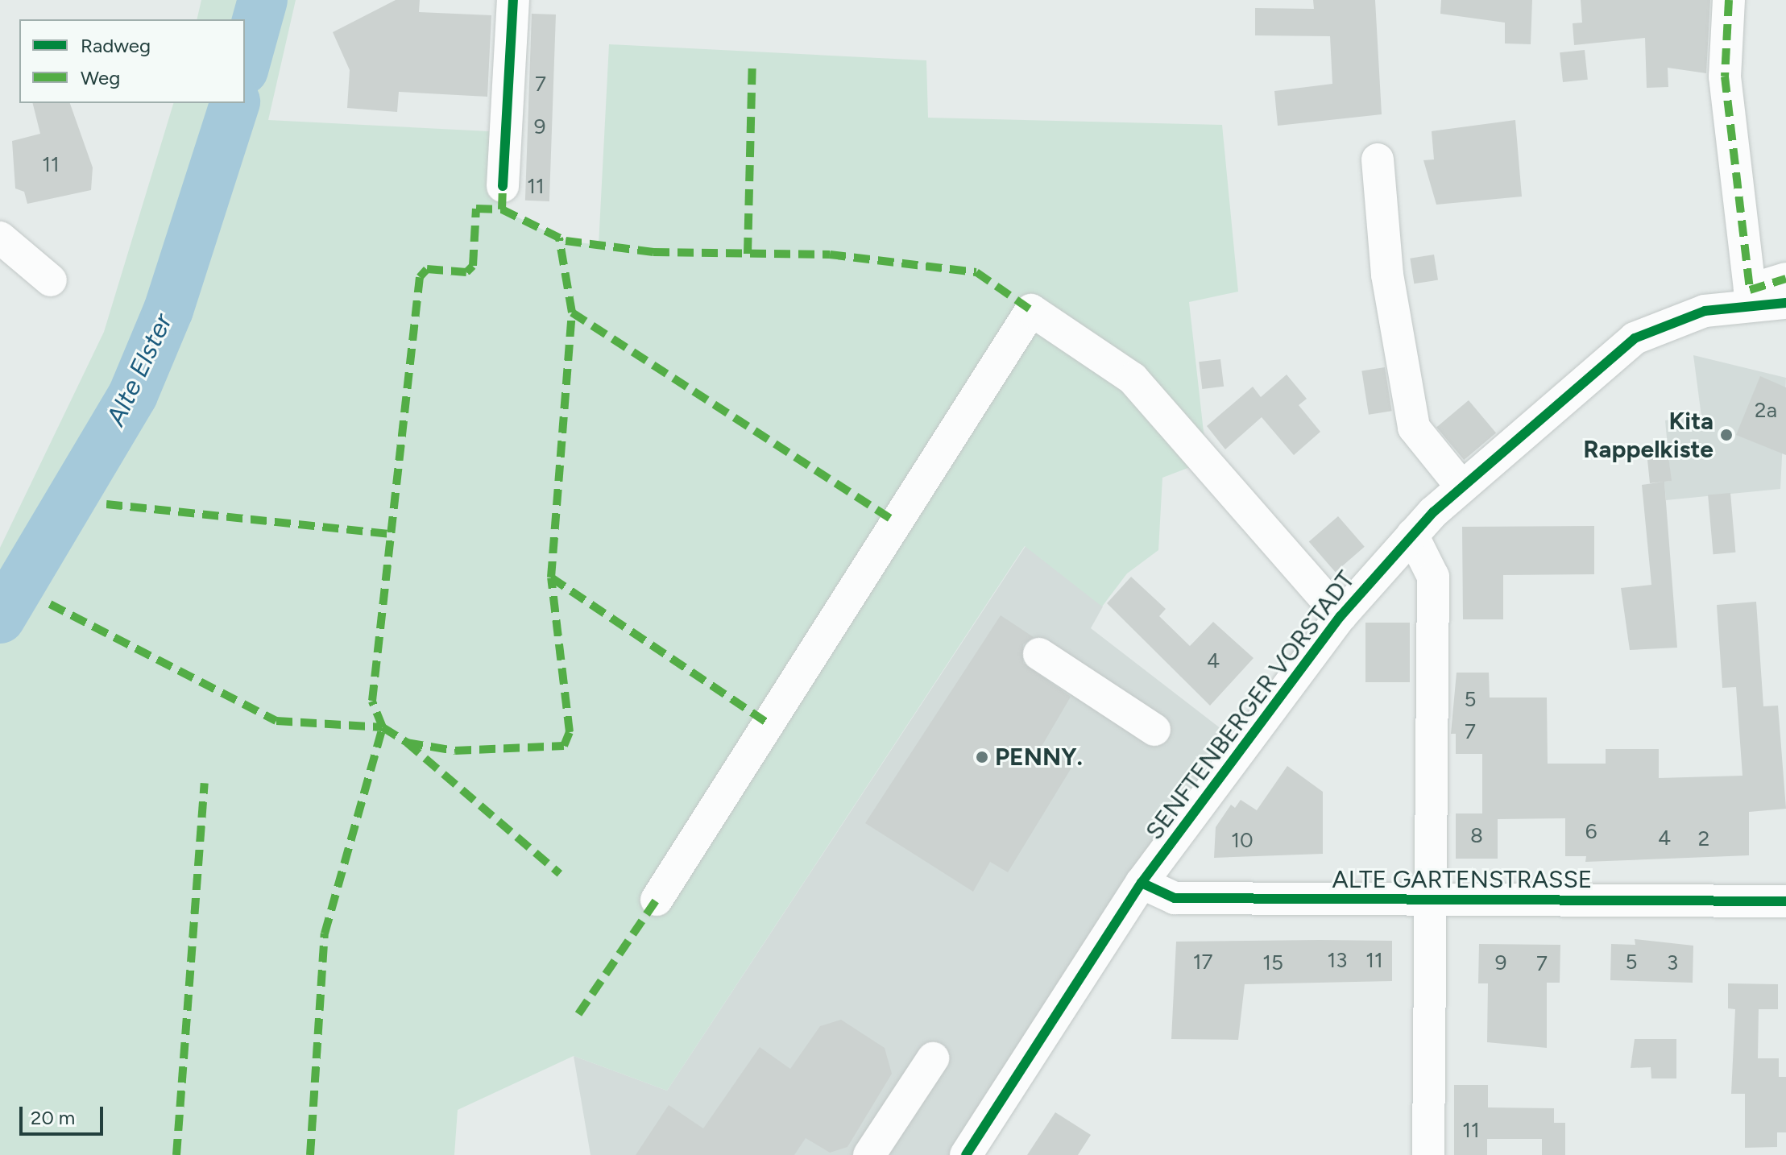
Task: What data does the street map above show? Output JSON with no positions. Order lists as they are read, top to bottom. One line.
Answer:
{"streets":{"street":["SENFTENBERGER VORSTADT","ALTE GARTENSTRASSE"]},"crossings":[["SENFTENBERGER VORSTADT","ALTE GARTENSTRASSE"]],"water":["Alte Elster"],"places":["Kita Rappelkiste","PENNY."],"house_numbers":["7","9","11","11","2a","4","5","7","6","8","4","2","10","13","11","17","5","15","9","3","7","11"],"legend":["Radweg","Weg"],"scale_bar":"20 m"}
